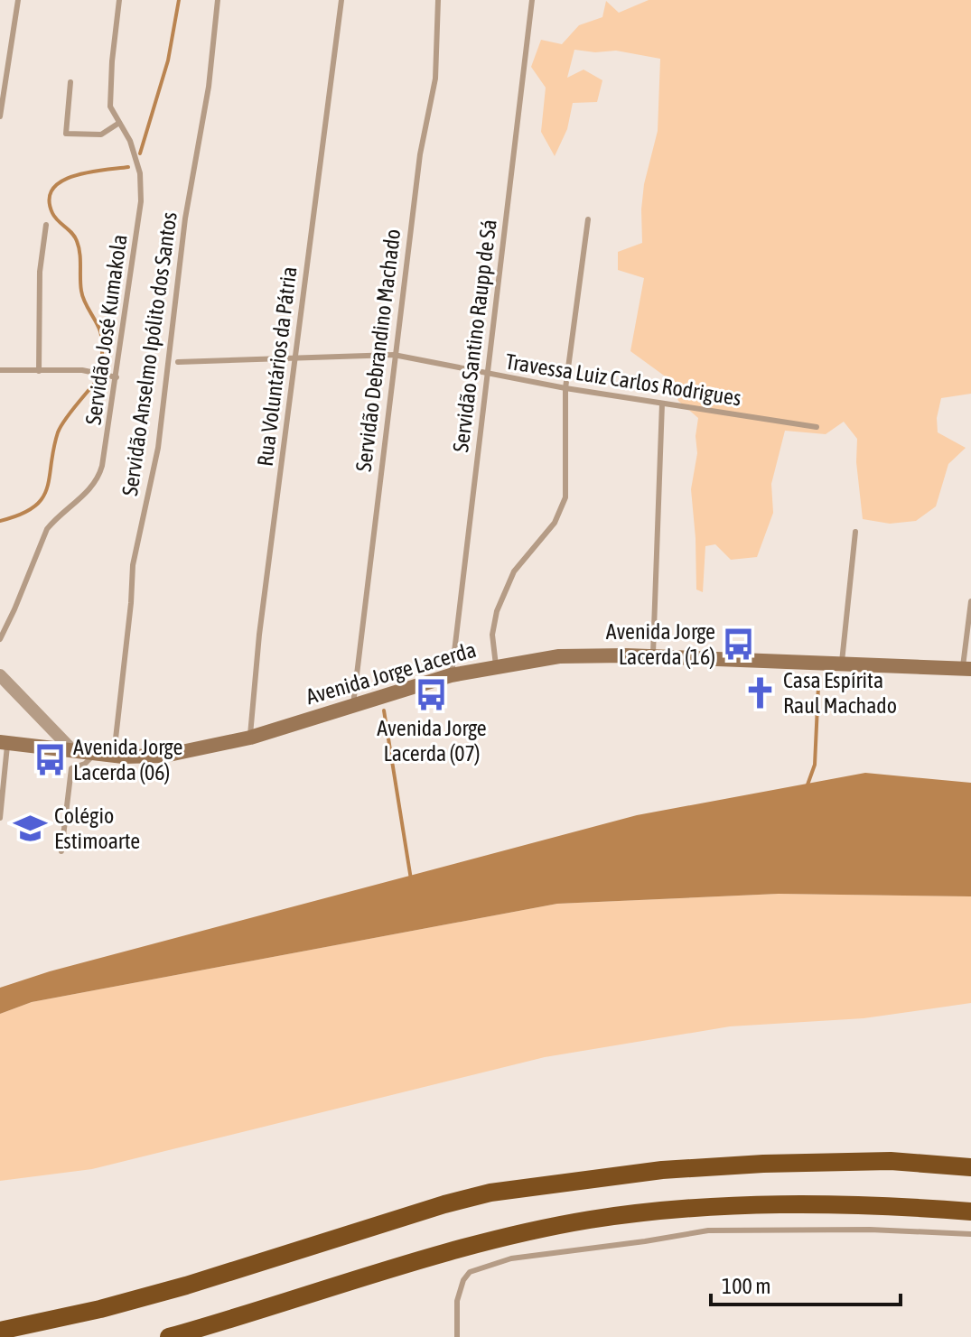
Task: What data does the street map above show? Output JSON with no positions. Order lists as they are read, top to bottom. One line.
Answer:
{"streets":{"main road":["Avenida Jorge Lacerda"],"lane":["Servidão José Kumakola","Servidão Santino Raupp de Sá","Servidão Debrandino Machado","Servidão Anselmo Ipólito dos Santos","Rua Voluntários da Pátria","Travessa Luiz Carlos Rodrigues"]},"crossings":[["Servidão Santino Raupp de Sá","Travessa Luiz Carlos Rodrigues"],["Servidão Santino Raupp de Sá","Avenida Jorge Lacerda"],["Servidão Debrandino Machado","Travessa Luiz Carlos Rodrigues"],["Servidão Debrandino Machado","Avenida Jorge Lacerda"],["Servidão Anselmo Ipólito dos Santos","Avenida Jorge Lacerda"],["Rua Voluntários da Pátria","Travessa Luiz Carlos Rodrigues"],["Rua Voluntários da Pátria","Avenida Jorge Lacerda"]],"places":{"bus stop":["Avenida Jorge Lacerda (16)","Avenida Jorge Lacerda (07)","Avenida Jorge Lacerda (06)"],"church":["Casa Espírita Raul Machado"],"school or university":["Colégio Estimoarte"]},"scale_bar":"100 m"}
